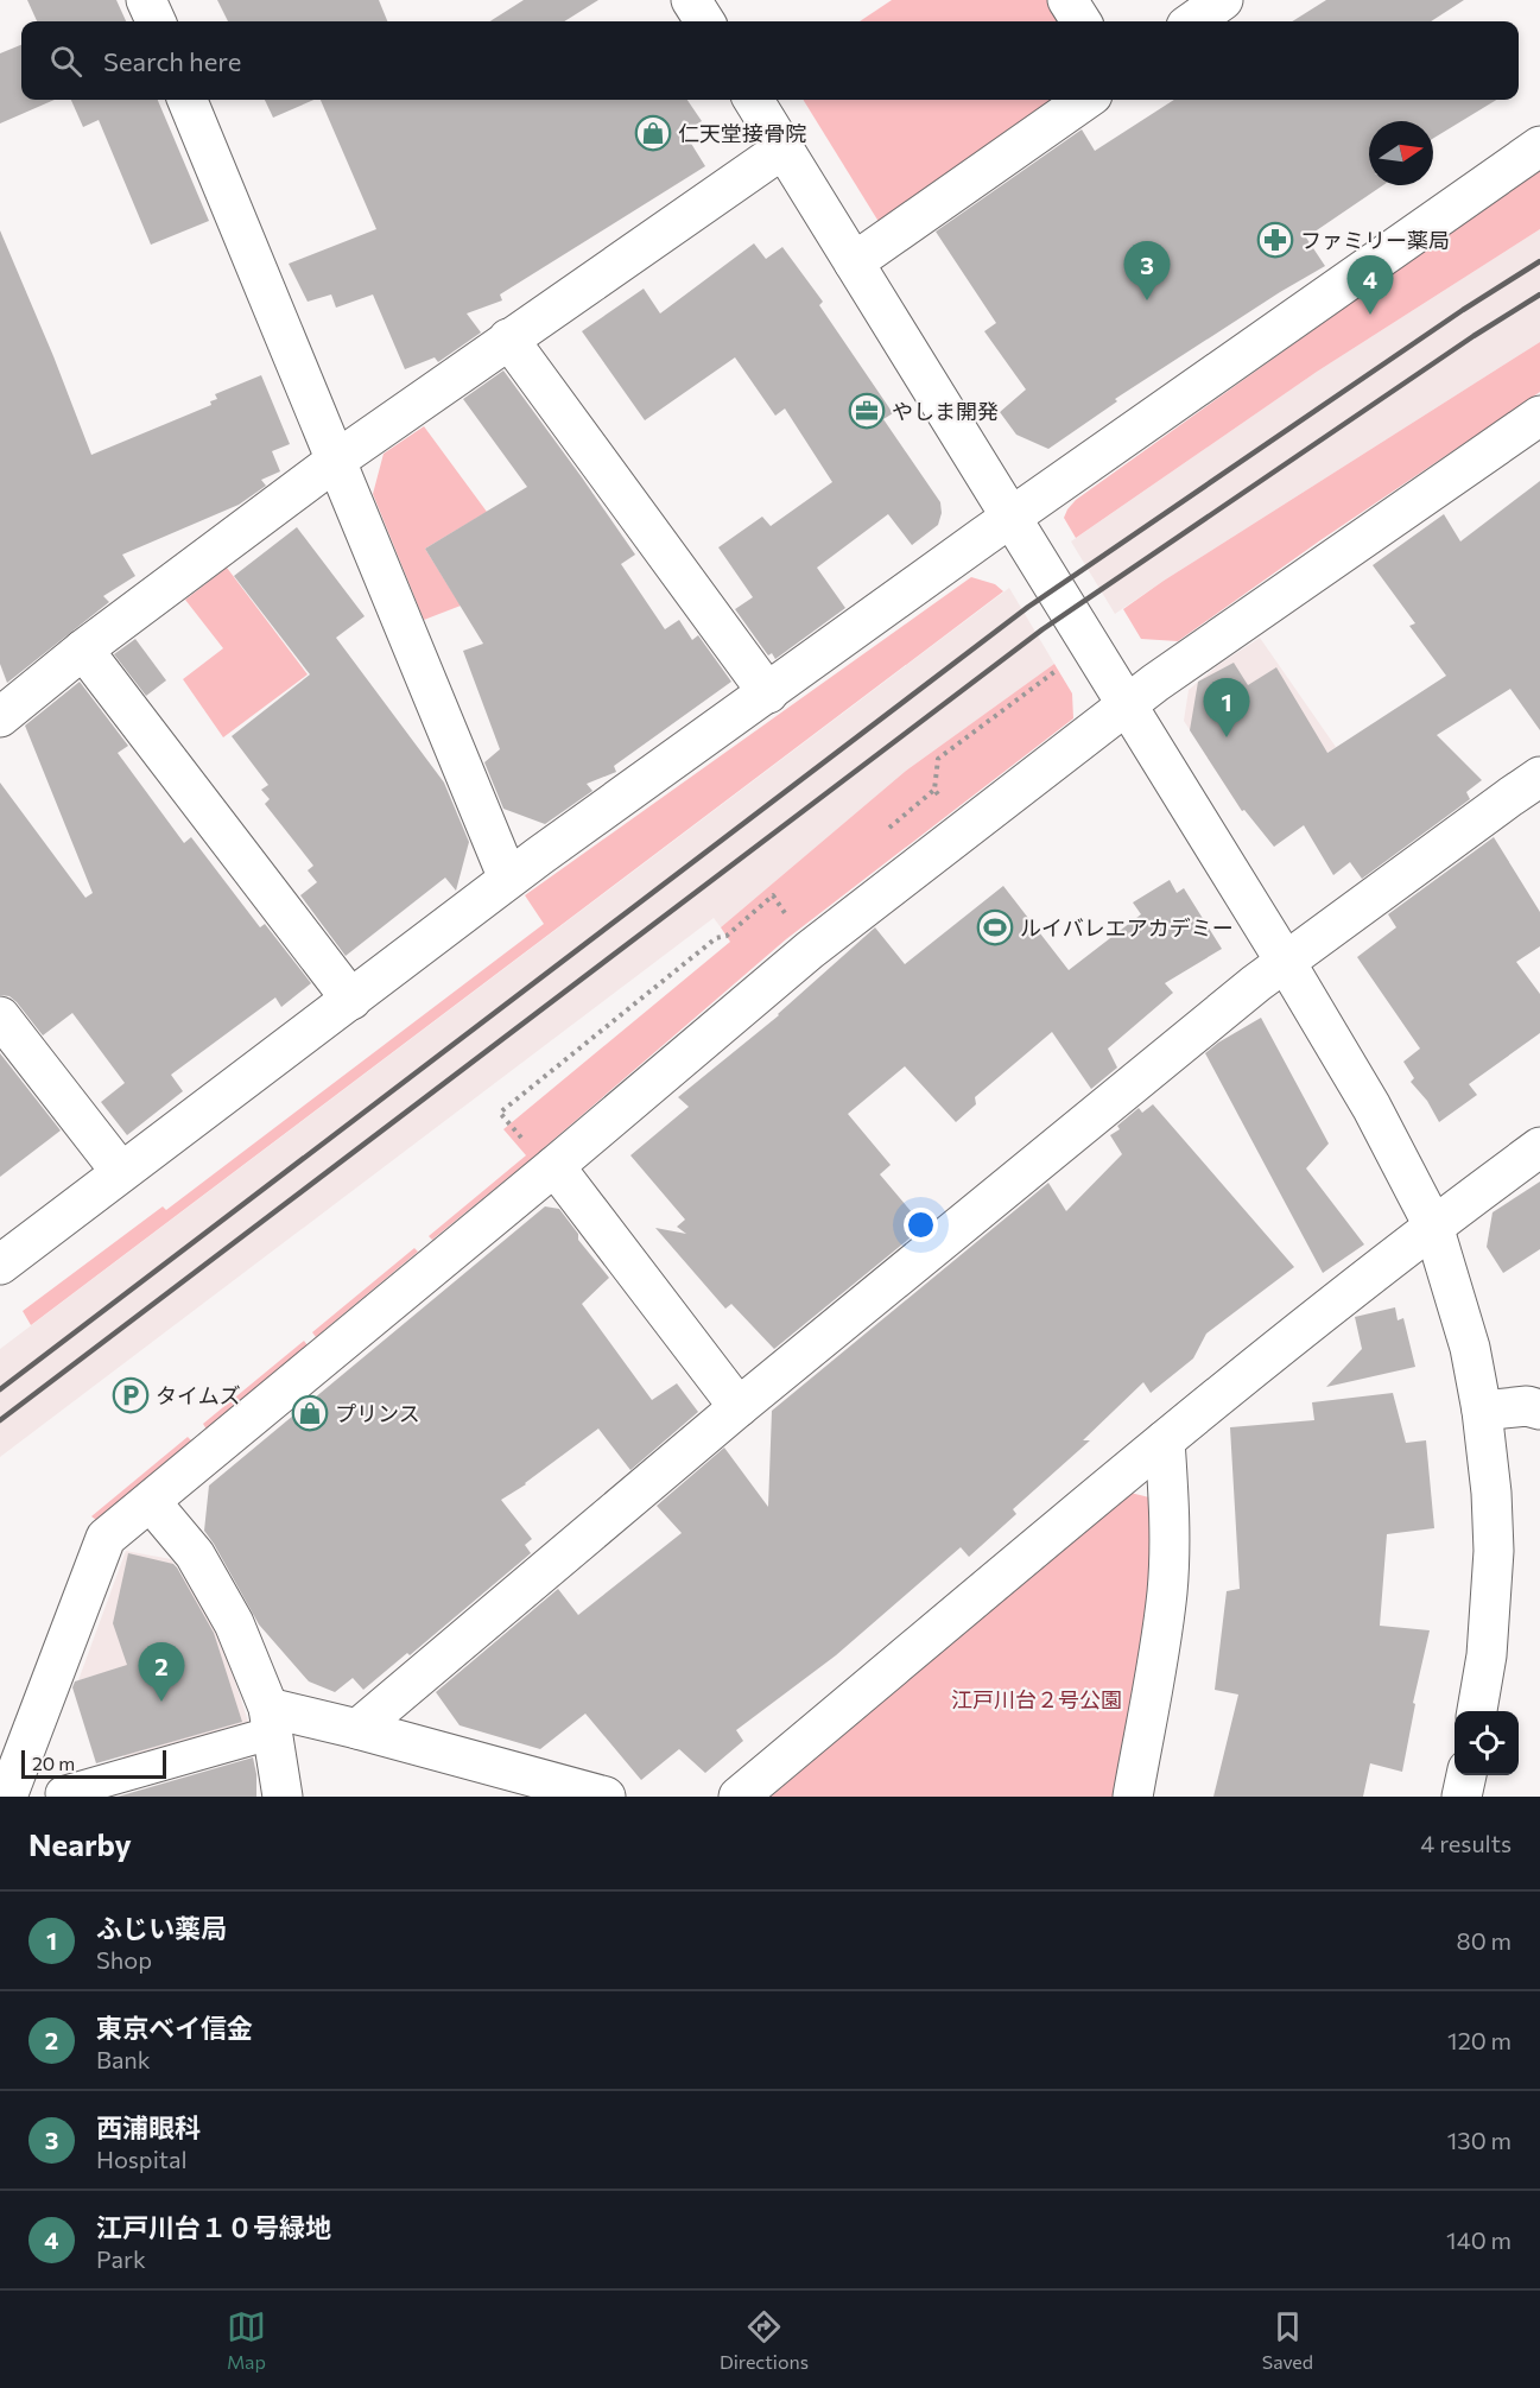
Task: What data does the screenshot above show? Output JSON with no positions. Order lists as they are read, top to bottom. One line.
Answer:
{"parks":["江戸川台２号公園"],"places":{"shop":["仁天堂接骨院","プリンス"],"pharmacy":["ファミリー薬局"],"office":["やしま開発"],"sports":["ルイバレエアカデミー"],"parking":["タイムズ"]},"scale_bar":"20 m","north":"right","page":{"search":"Search here","pins":["3","4","1","2"],"scale":"20 m","heading":["Nearby","4 results"],"list":[{"mark":"1","name":"ふじい薬局","note":"Shop","value":"80 m"},{"mark":"2","name":"東京ベイ信金","note":"Bank","value":"120 m"},{"mark":"3","name":"西浦眼科","note":"Hospital","value":"130 m"},{"mark":"4","name":"江戸川台１０号緑地","note":"Park","value":"140 m"}],"nav":["Map","Directions","Saved"]}}
